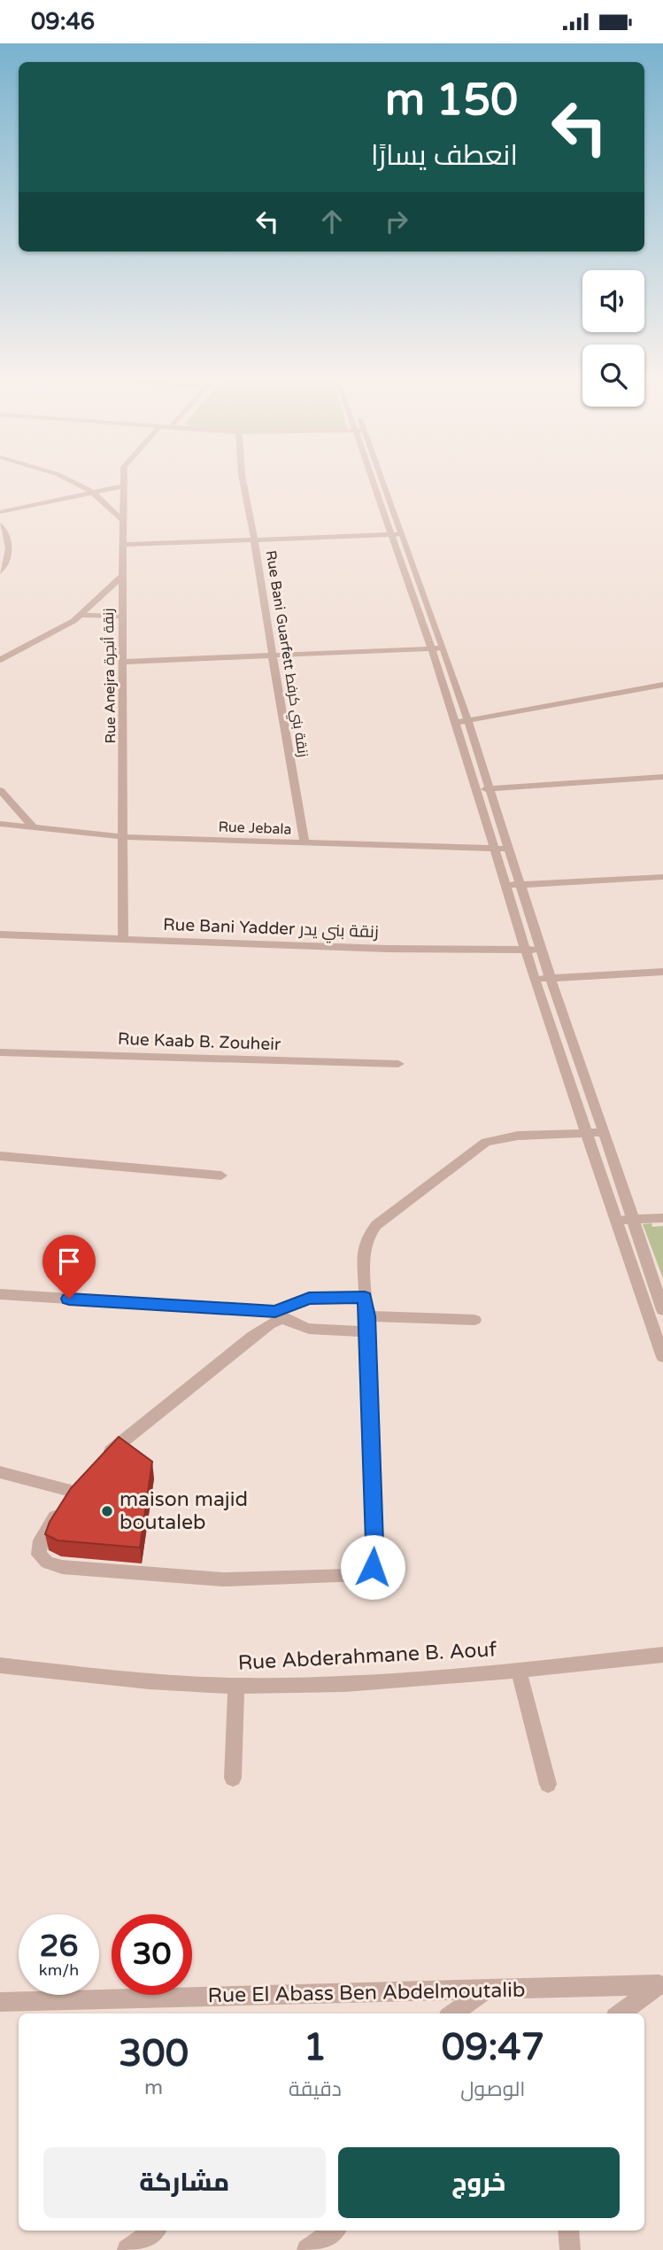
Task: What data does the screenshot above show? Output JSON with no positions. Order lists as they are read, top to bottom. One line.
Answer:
{"streets":{"street":["Rue Bani Guarfett زنقة بني كرفط","Rue Anejra زنقة أنجرة","Rue Jebala","Rue Bani Yadder زنقة بني يدر","Rue Kaab B. Zouheir","Rue Abderahmane B. Aouf","Rue El Abass Ben Abdelmoutalib"]},"crossings":[["Rue Bani Guarfett زنقة بني كرفط","Rue Jebala"],["Rue Anejra زنقة أنجرة","Rue Jebala"],["Rue Anejra زنقة أنجرة","Rue Bani Yadder زنقة بني يدر"]],"places":["maison majid boutaleb"],"page":{"status":"09:46","turn":["150 m","انعطف يسارًا"],"speed":"26 km/h","limit":"30","eta":["09:47","الوصول","1","دقيقة","300","m"],"buttons":["خروج","مشاركة"]}}
